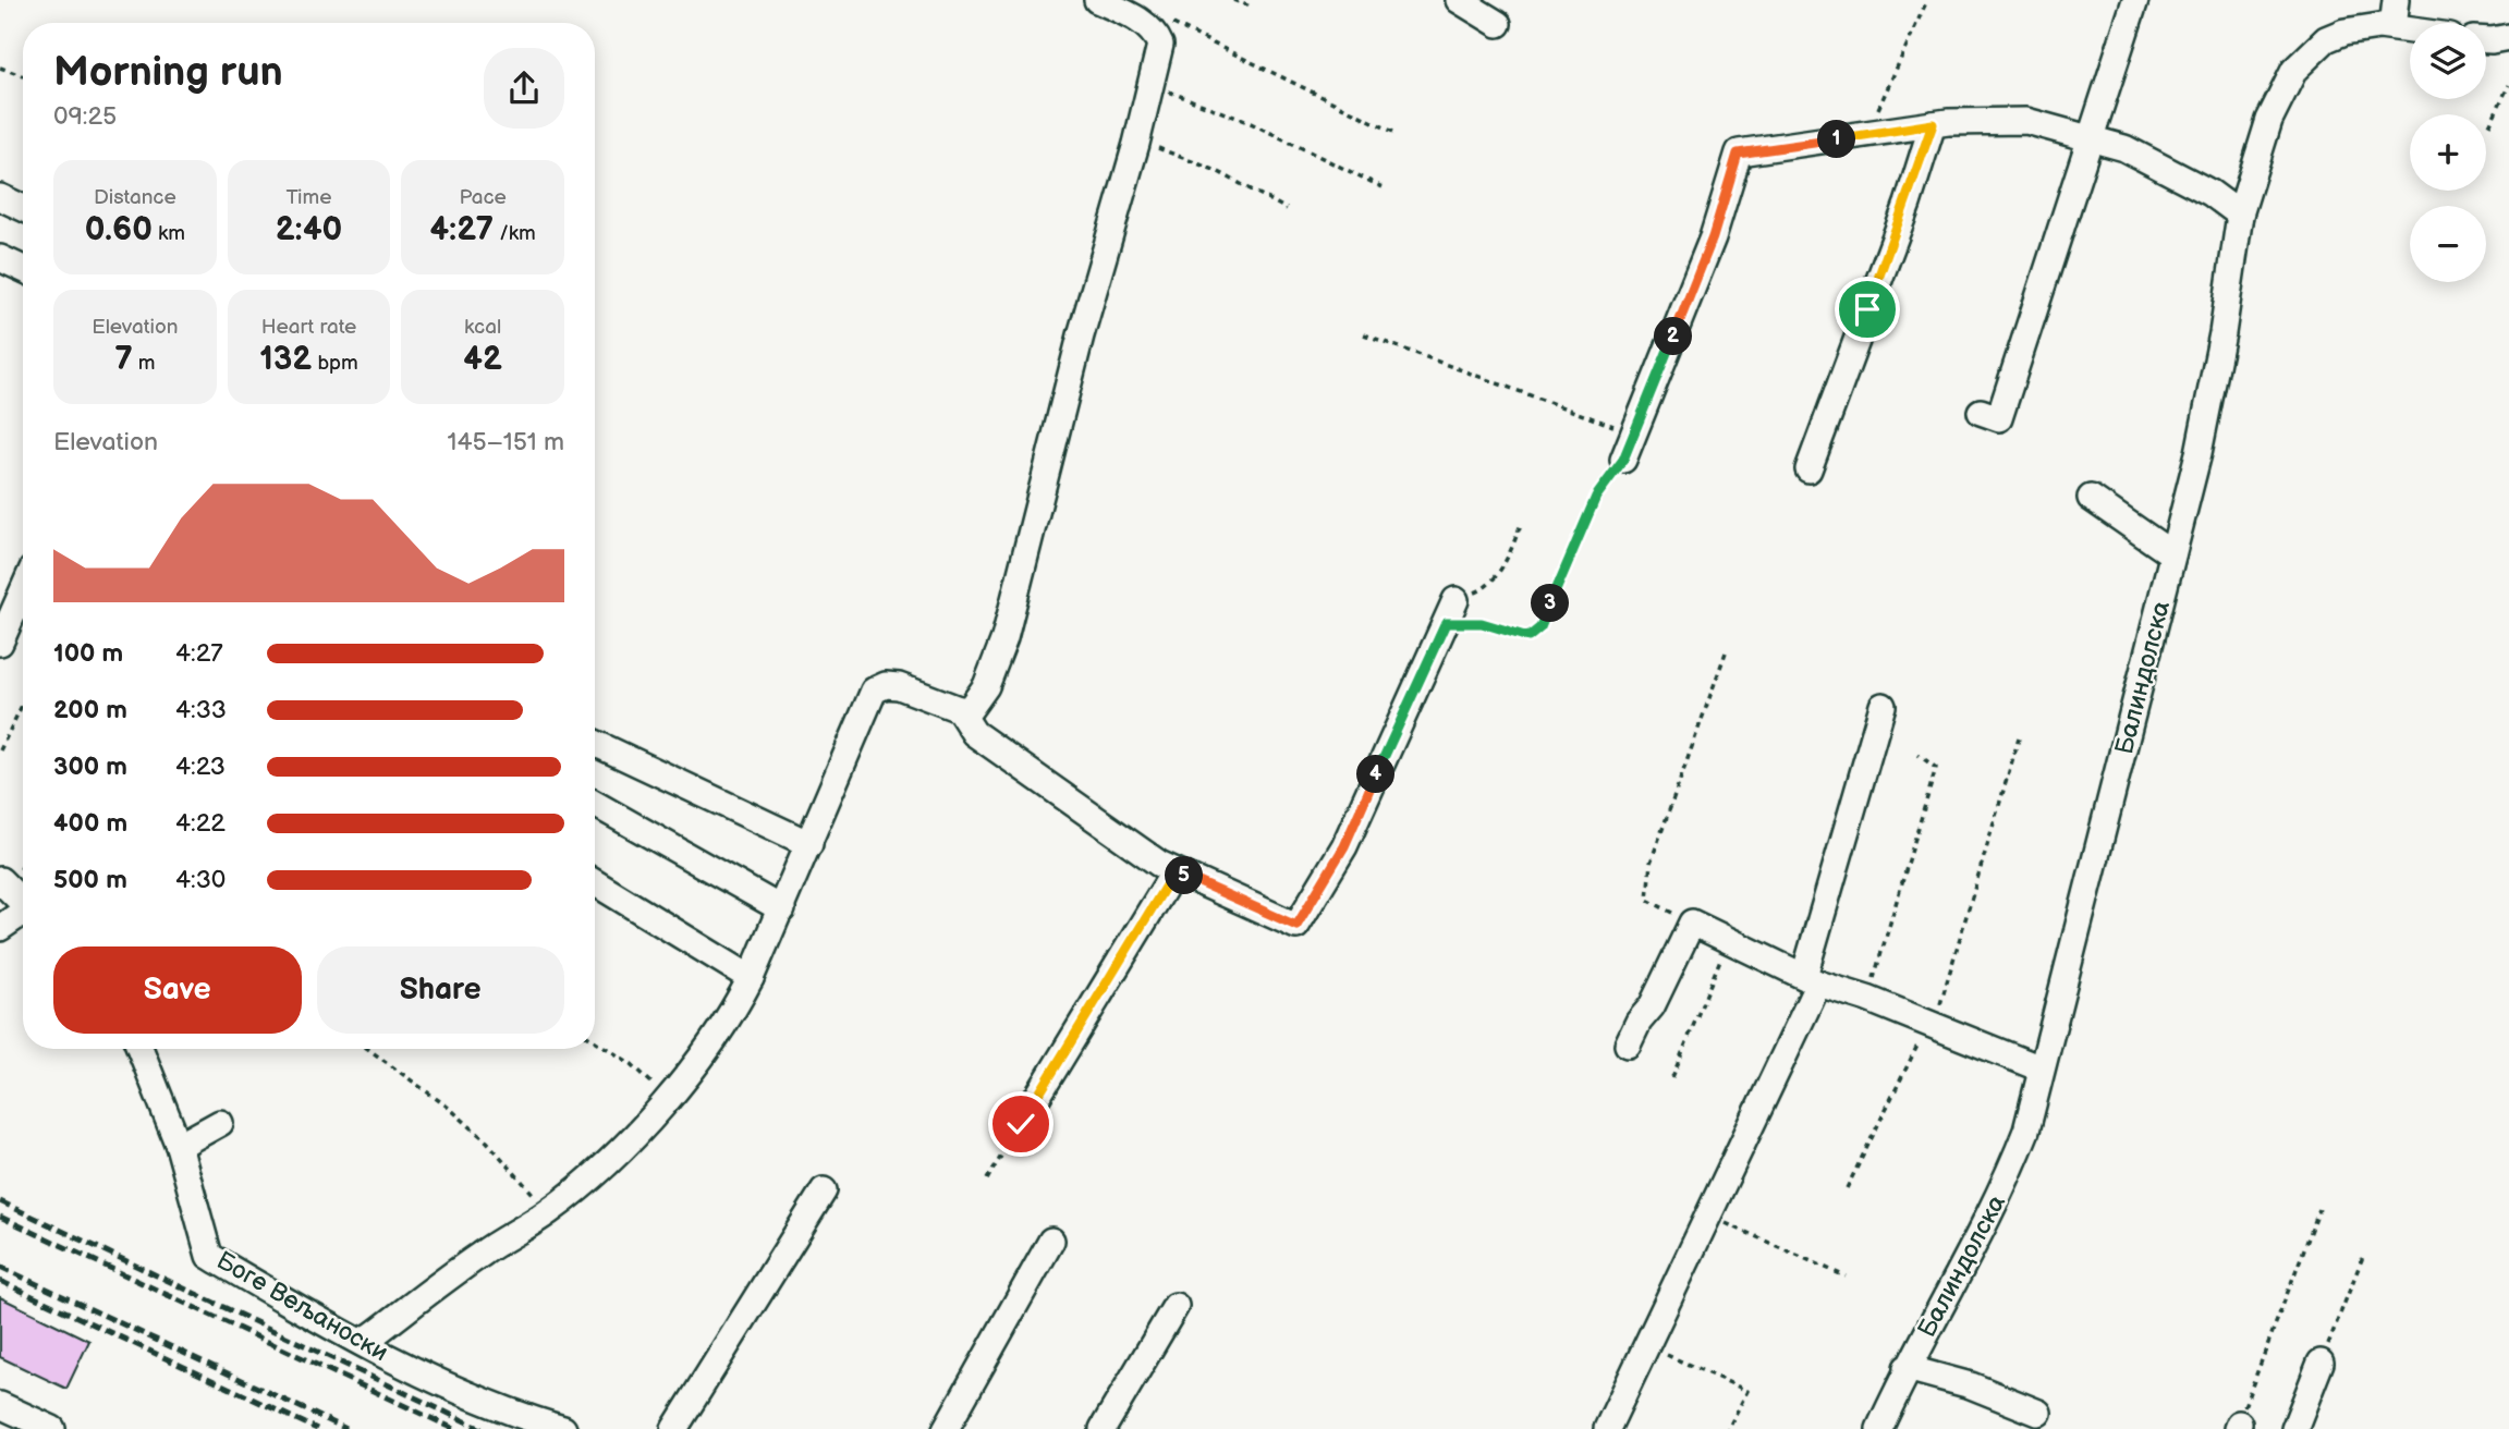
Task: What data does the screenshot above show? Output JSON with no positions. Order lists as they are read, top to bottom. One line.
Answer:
{"streets":{"street":["Балиндолска","Боге Вељаноски"]},"page":{"map_buttons":["+","−"],"heading":["Morning run","09:25"],"pins":["1","2","3","4","5"],"stats":[["Distance","0.60 km"],["Time","2:40"],["Pace","4:27 /km"],["Elevation","7 m"],["Heart rate","132 bpm"],["kcal","42"]],"chart":["Elevation","145–151 m"],"list":[{"name":"100 m","note":"4:27"},{"name":"200 m","note":"4:33"},{"name":"300 m","note":"4:23"},{"name":"400 m","note":"4:22"},{"name":"500 m","note":"4:30"}],"buttons":["Save","Share"]}}
